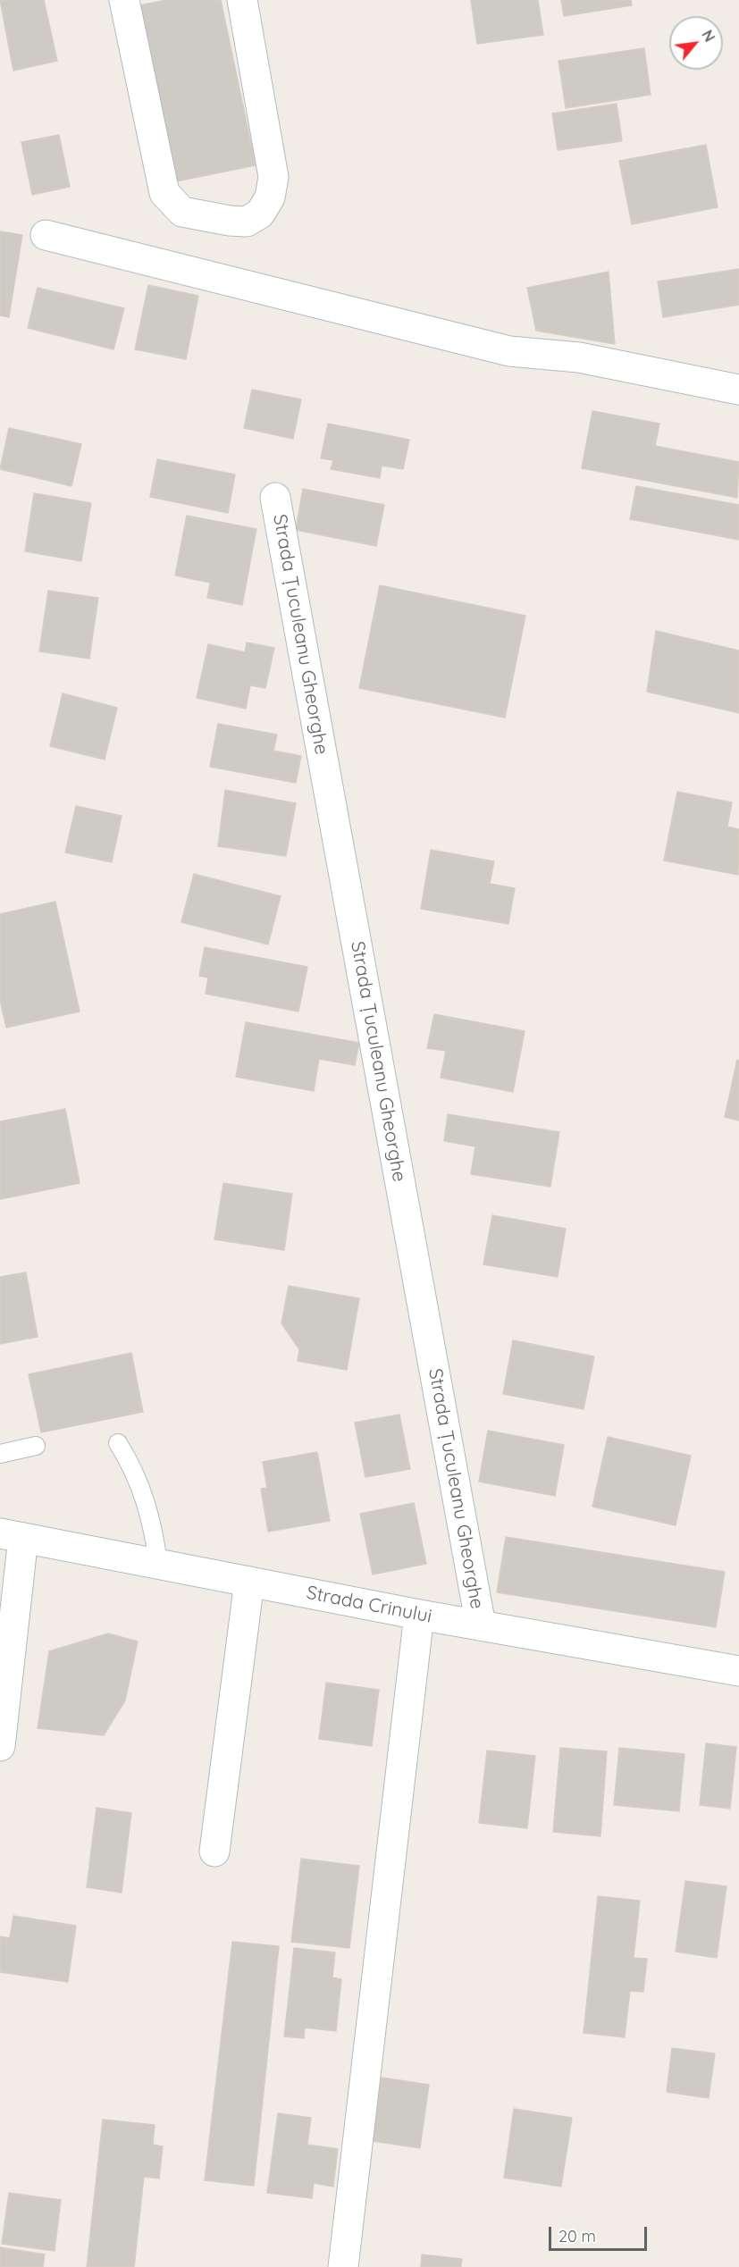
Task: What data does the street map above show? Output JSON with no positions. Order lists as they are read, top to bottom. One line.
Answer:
{"streets":{"street":["Strada Țuculeanu Gheorghe","Strada Crinului"]},"crossings":[["Strada Țuculeanu Gheorghe","Strada Crinului"]],"scale_bar":"20 m","north":"top right"}
